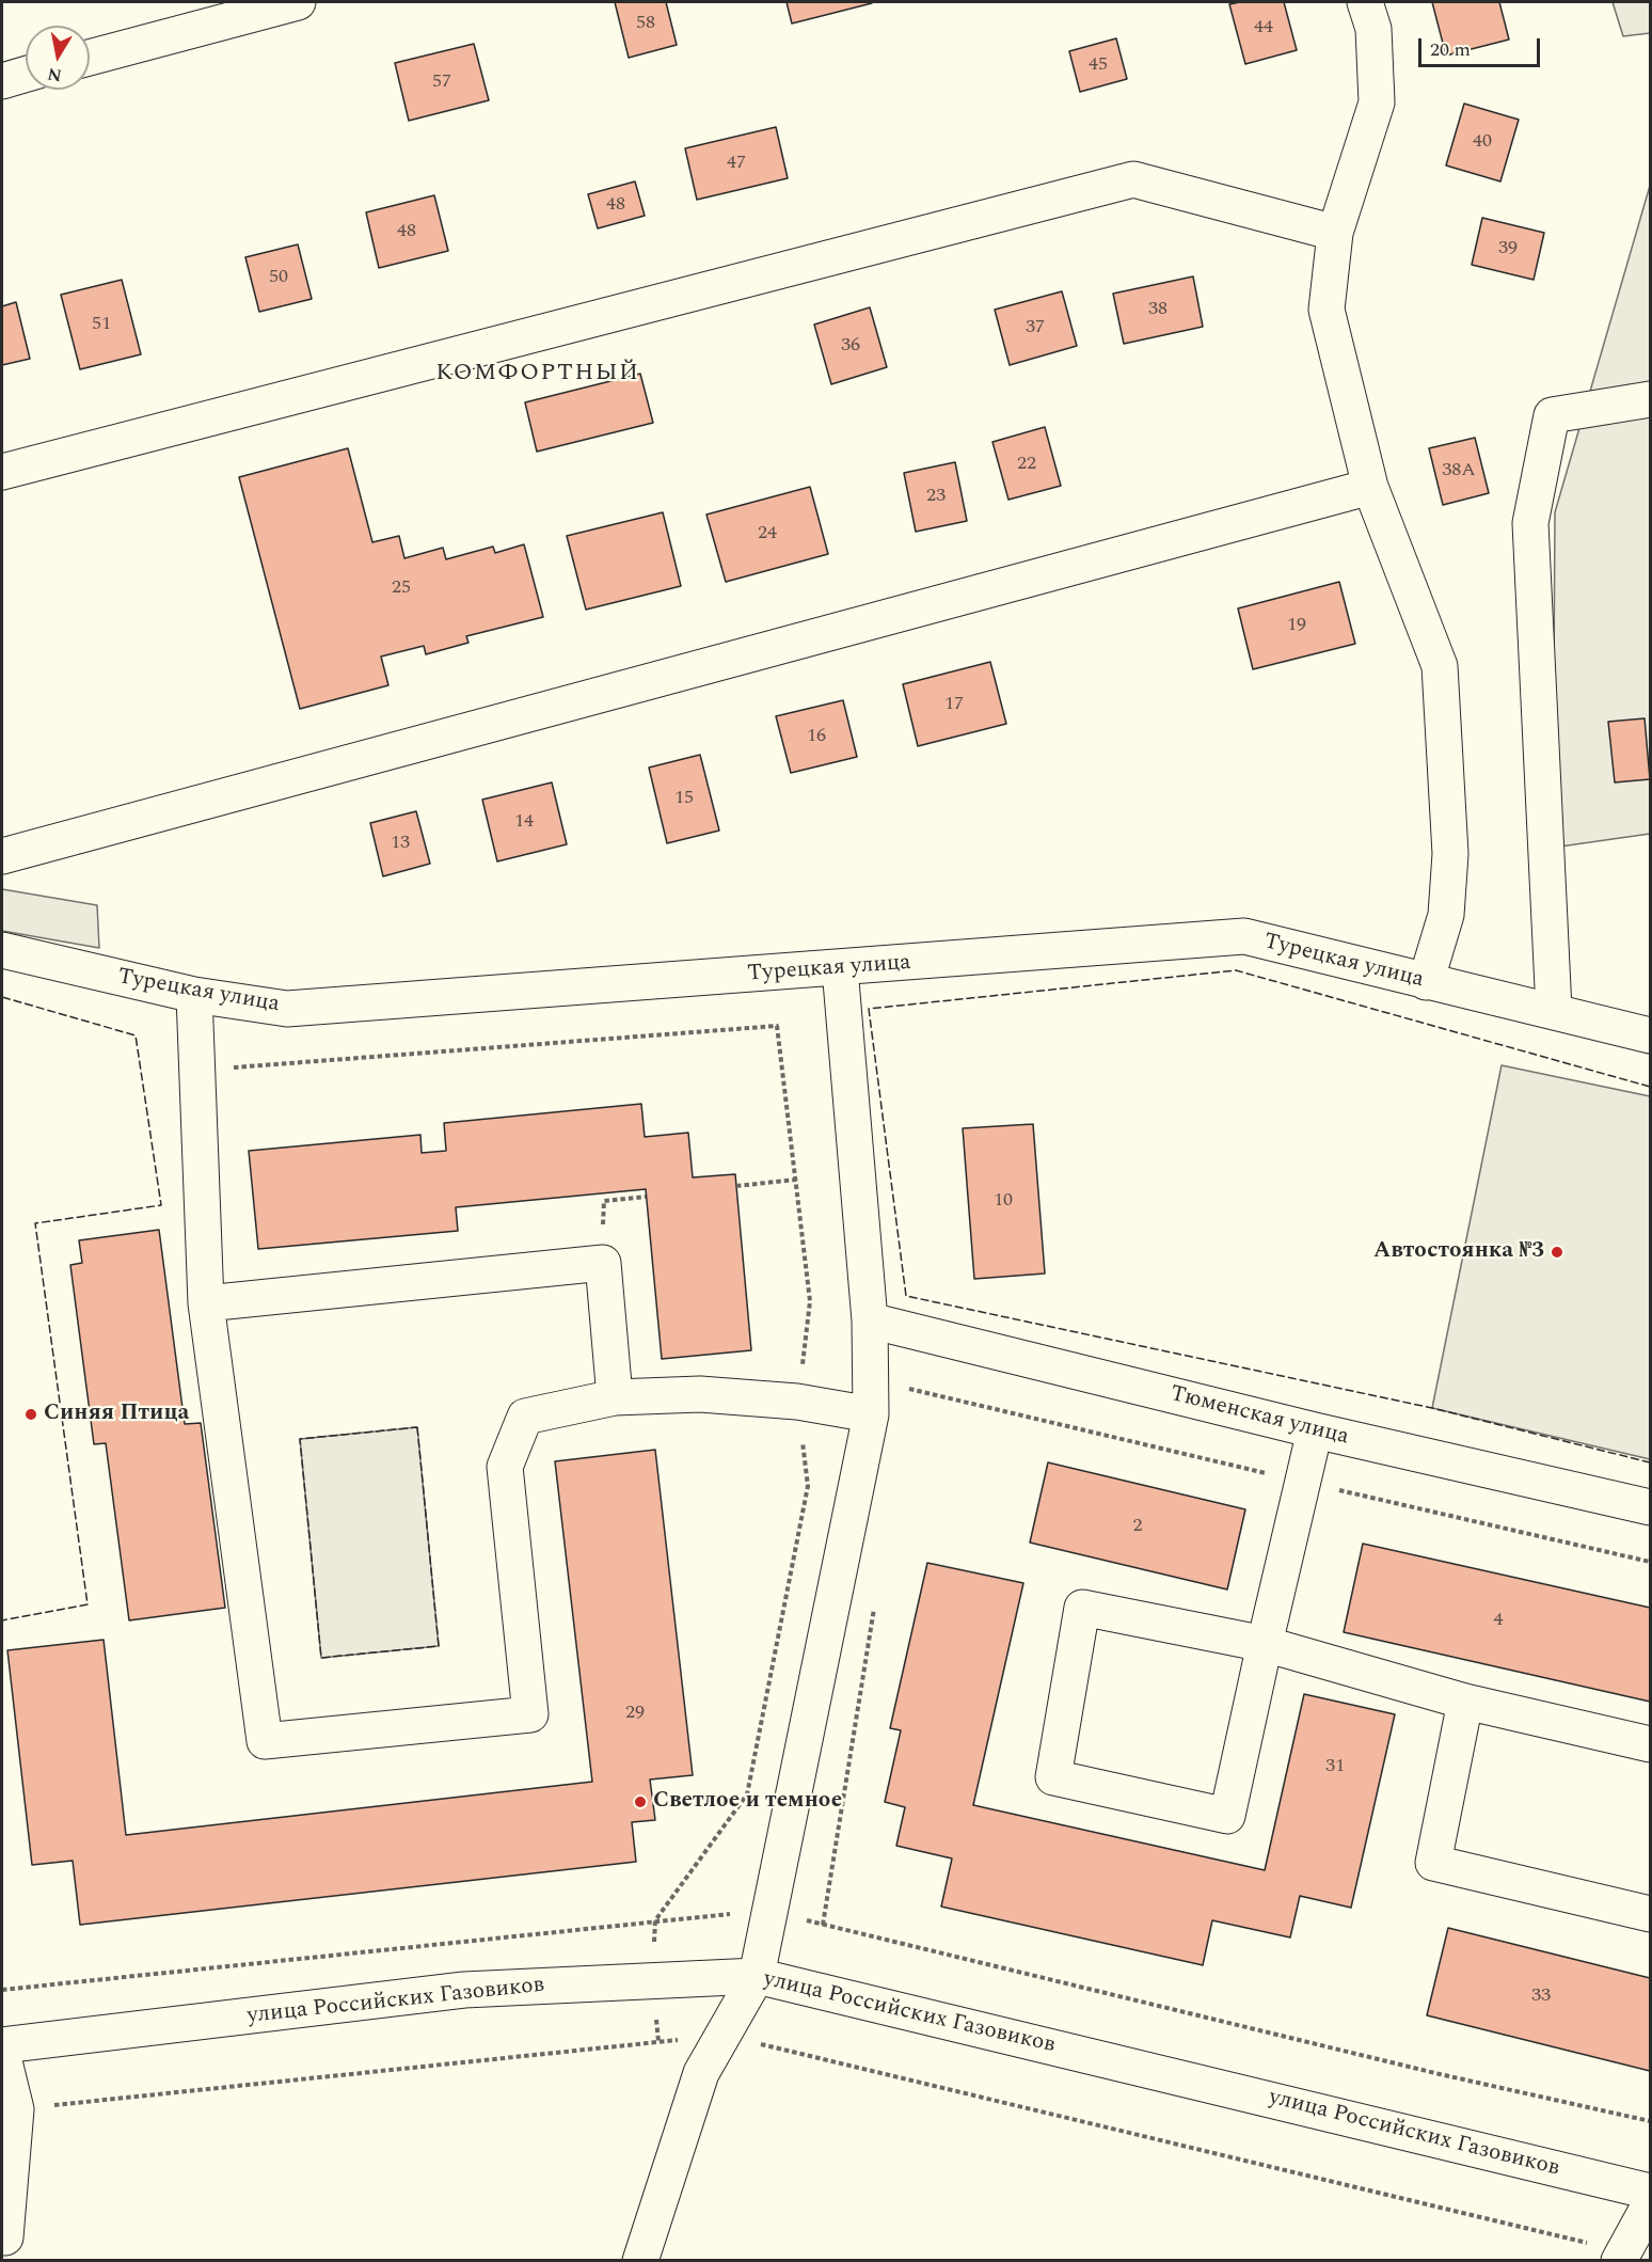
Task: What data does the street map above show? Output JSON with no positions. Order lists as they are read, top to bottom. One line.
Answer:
{"streets":{"street":["Турецкая улица","Тюменская улица","улица Российских Газовиков"]},"districts":["КОМФОРТНЫЙ"],"places":["Автостоянка №3","Синяя Птица","Светлое и темное"],"house_numbers":["58","44","45","57","40","47","48","48","39","50","38","51","37","36","22","38А","23","24","25","19","17","16","15","14","13","10","2","4","29","31","33"],"scale_bar":"20 m","north":"bottom"}
